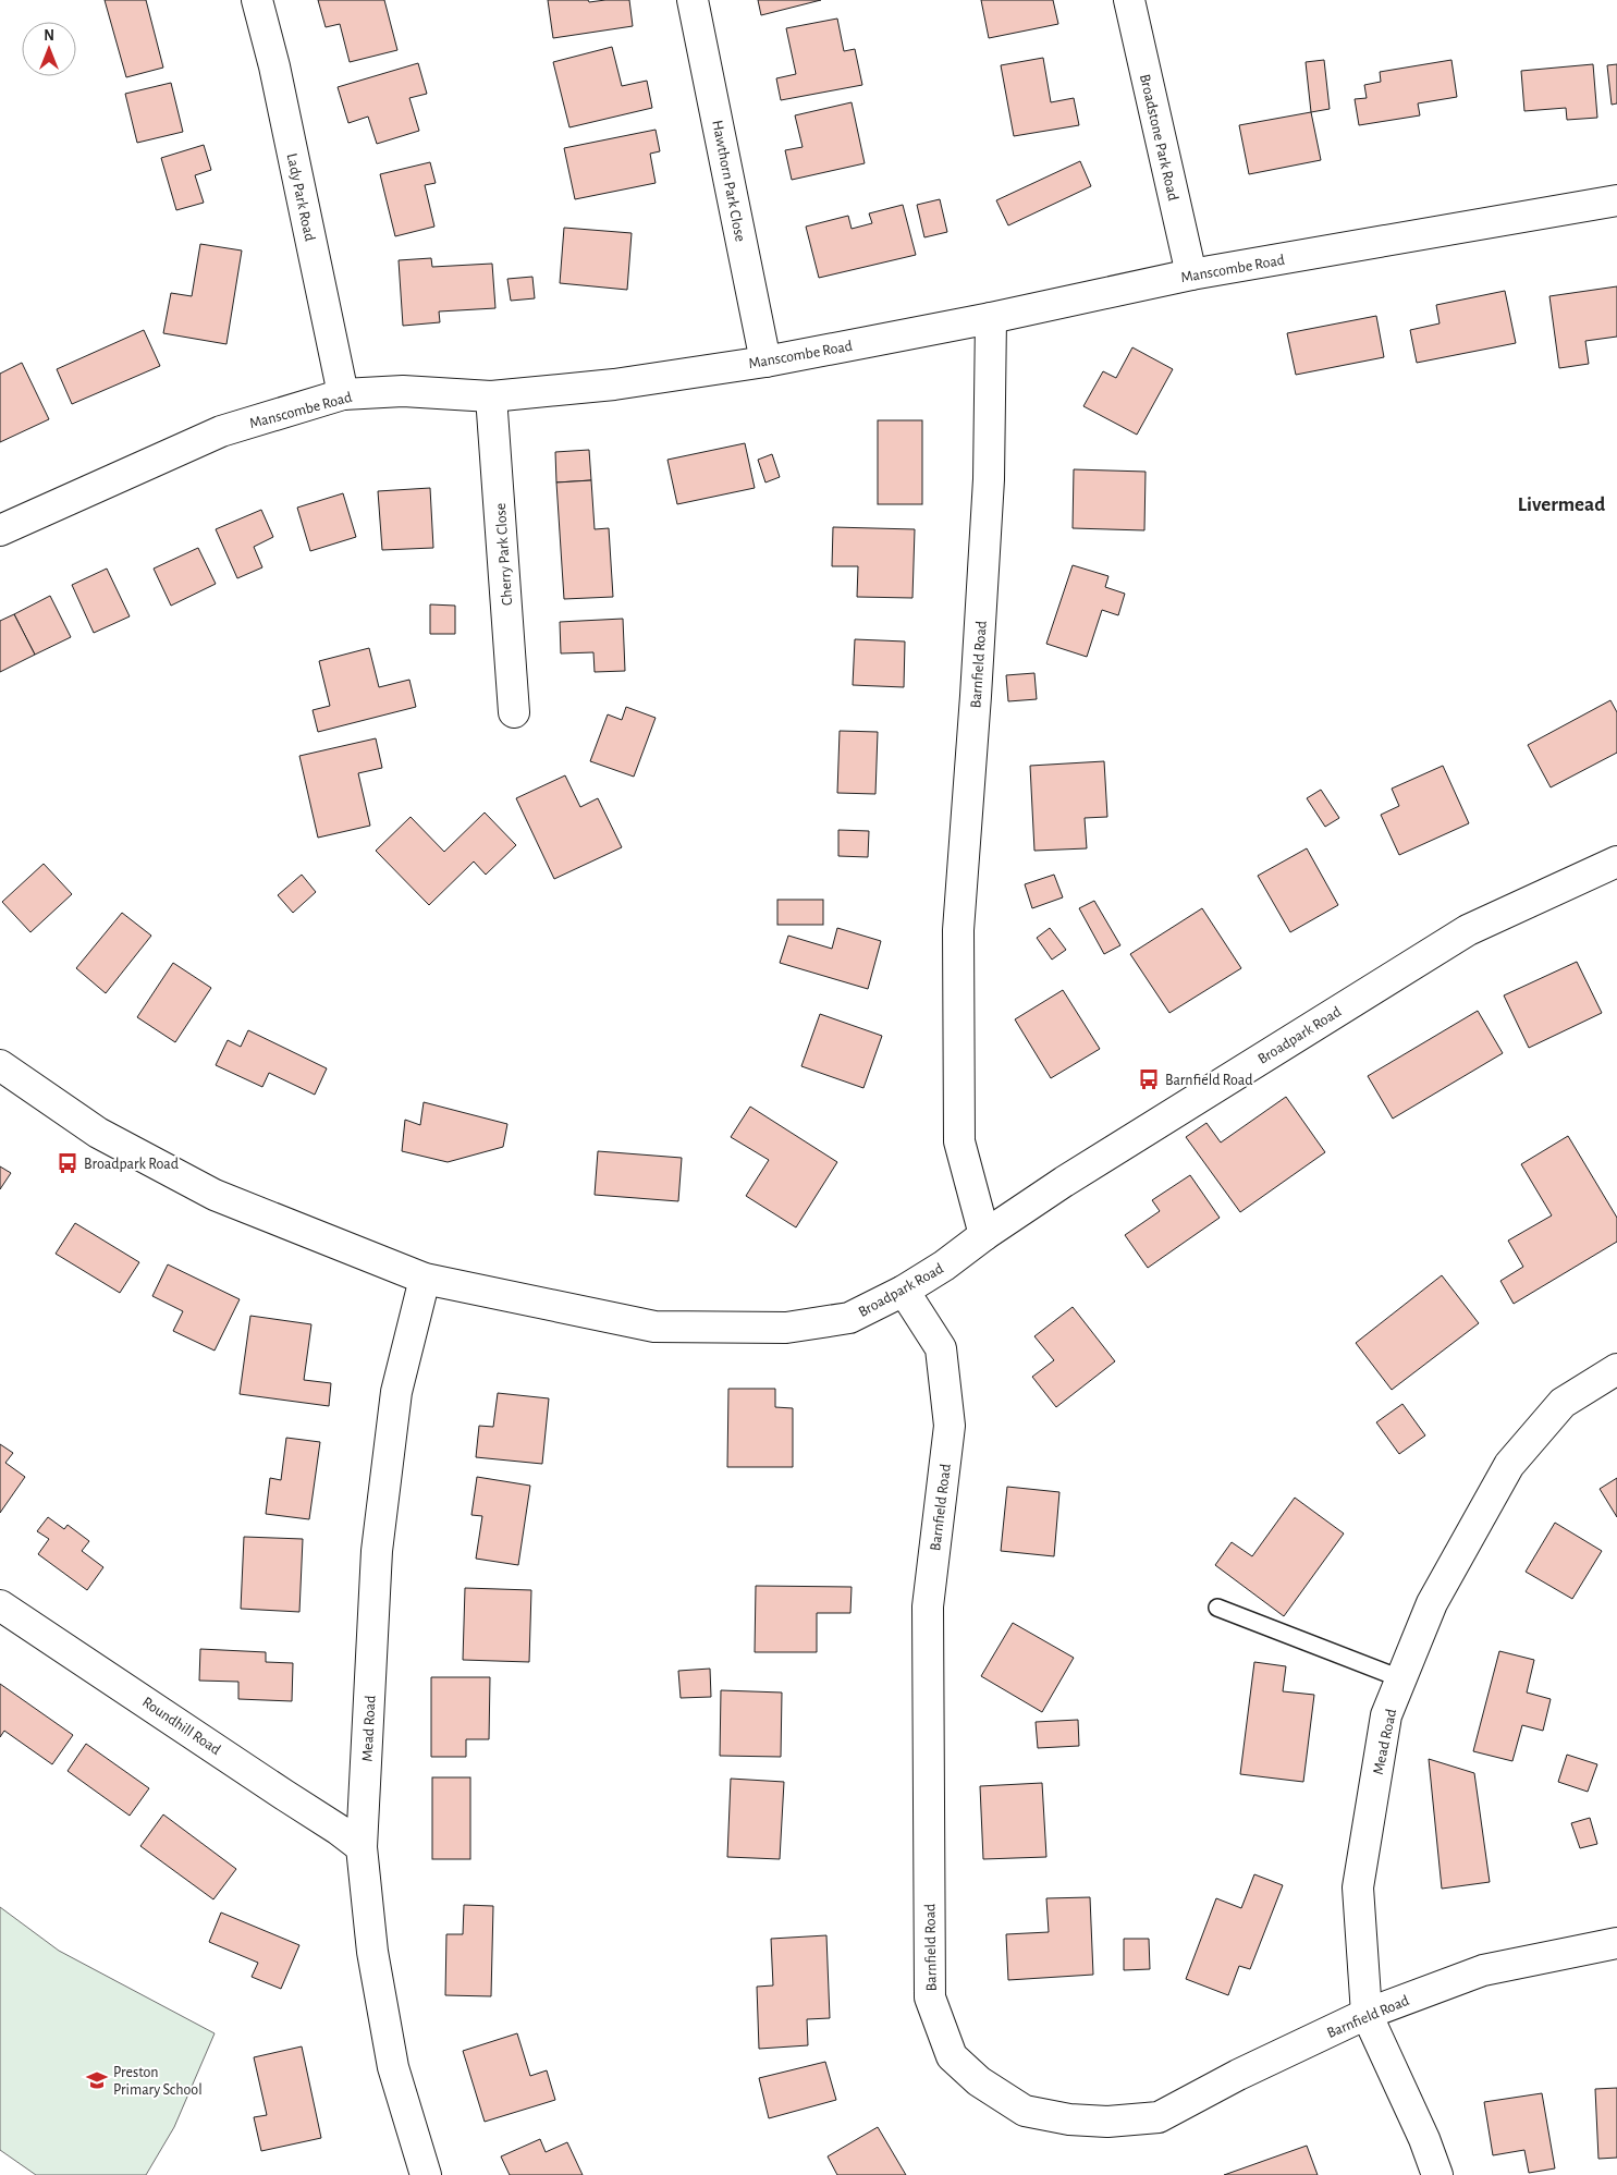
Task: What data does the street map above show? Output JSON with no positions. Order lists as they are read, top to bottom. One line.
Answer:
{"streets":{"street":["Broadstone Park Road","Hawthorn Park Close","Lady Park Road","Manscombe Road","Cherry Park Close","Barnfield Road","Broadpark Road","Roundhill Road","Mead Road"]},"crossings":[["Broadstone Park Road","Manscombe Road"],["Hawthorn Park Close","Manscombe Road"],["Lady Park Road","Manscombe Road"],["Manscombe Road","Cherry Park Close"],["Manscombe Road","Barnfield Road"],["Barnfield Road","Broadpark Road"],["Barnfield Road","Mead Road"],["Broadpark Road","Mead Road"],["Roundhill Road","Mead Road"]],"districts":["Livermead"],"places":{"bus stop":["Barnfield Road","Broadpark Road"],"school or university":["Preston Primary School"]},"north":"top"}
